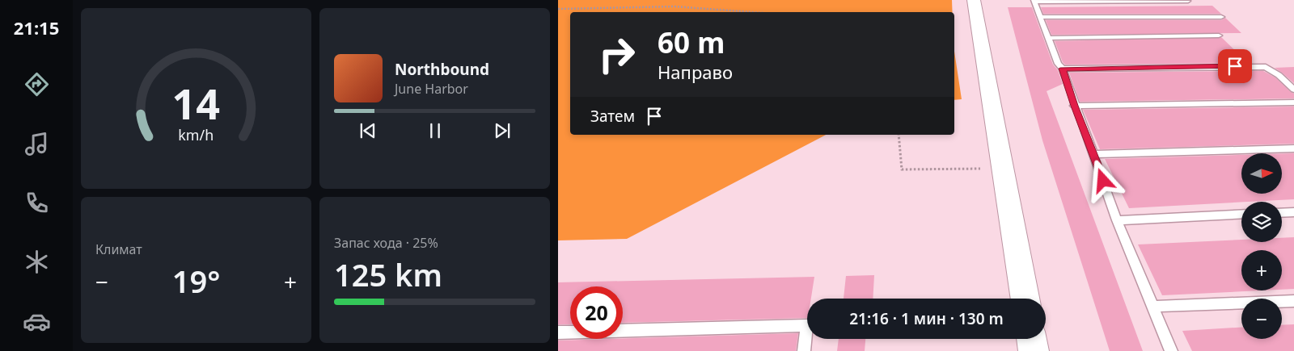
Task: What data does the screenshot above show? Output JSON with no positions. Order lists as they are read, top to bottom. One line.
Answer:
{"north":"right","page":{"tabs":"21:15","turn":["60 m","Направо"],"song":["Northbound","June Harbor"],"then":"Затем","map_buttons":["+","−"],"tile":["Климат",["Запас хода · 25%","125 km"]],"heat":["−","19°","+"],"limit":"20","trip":"21:16 · 1 мин · 130 m","gauge":["14","km/h"]}}
